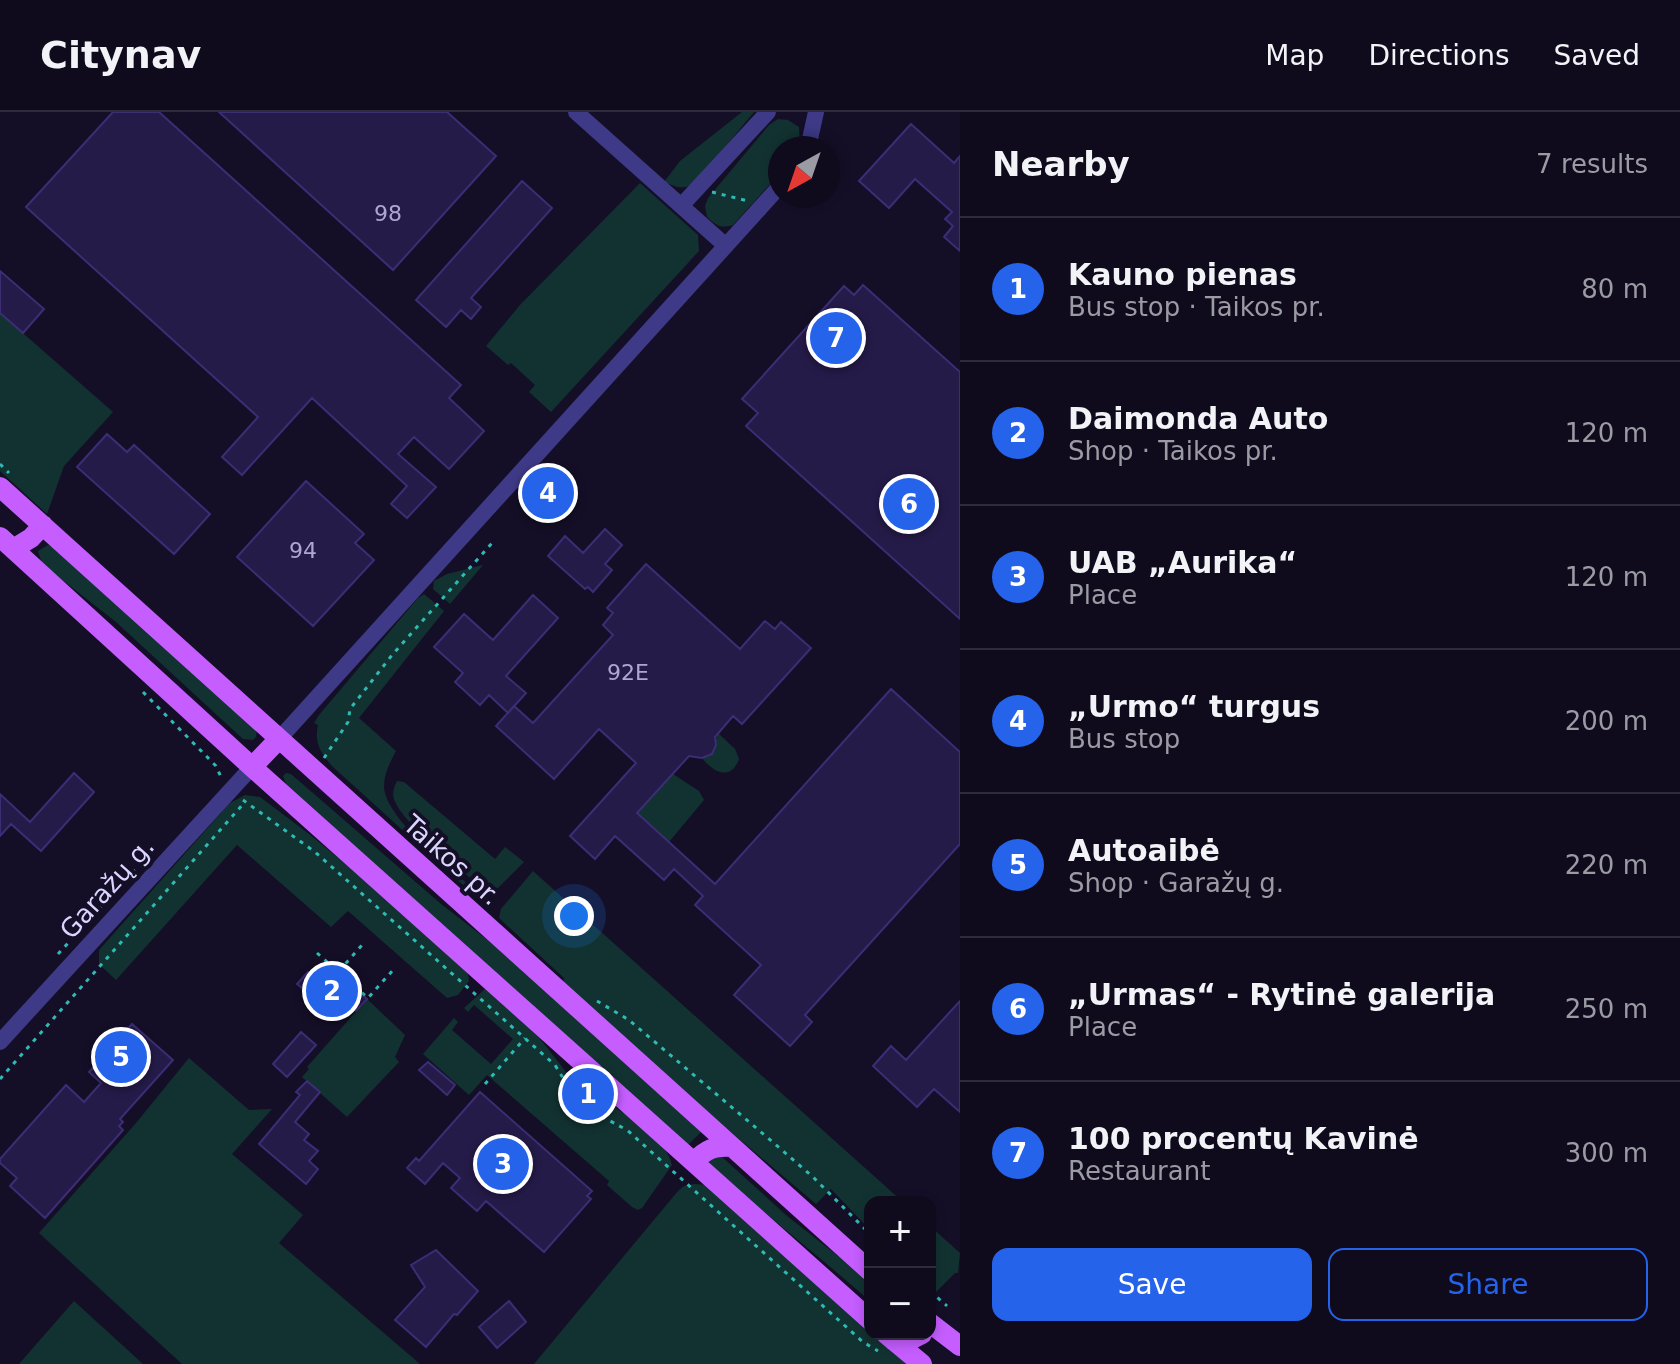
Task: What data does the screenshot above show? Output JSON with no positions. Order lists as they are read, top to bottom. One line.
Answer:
{"streets":{"main road":["Taikos pr."],"street":["Garažų g."]},"house_numbers":["98","94","92E"],"north":"bottom left","page":{"header":"Citynav","nav":["Map","Directions","Saved"],"heading":["Nearby","7 results"],"list":[{"mark":"1","name":"Kauno pienas","note":"Bus stop · Taikos pr.","value":"80 m"},{"mark":"2","name":"Daimonda Auto","note":"Shop · Taikos pr.","value":"120 m"},{"mark":"3","name":"UAB „Aurika“","note":"Place","value":"120 m"},{"mark":"4","name":"„Urmo“ turgus","note":"Bus stop","value":"200 m"},{"mark":"5","name":"Autoaibė","note":"Shop · Garažų g.","value":"220 m"},{"mark":"6","name":"„Urmas“ - Rytinė galerija","note":"Place","value":"250 m"},{"mark":"7","name":"100 procentų Kavinė","note":"Restaurant","value":"300 m"}],"pins":["7","4","6","2","5","1","3"],"map_buttons":["+","−"],"buttons":["Save","Share"]}}
